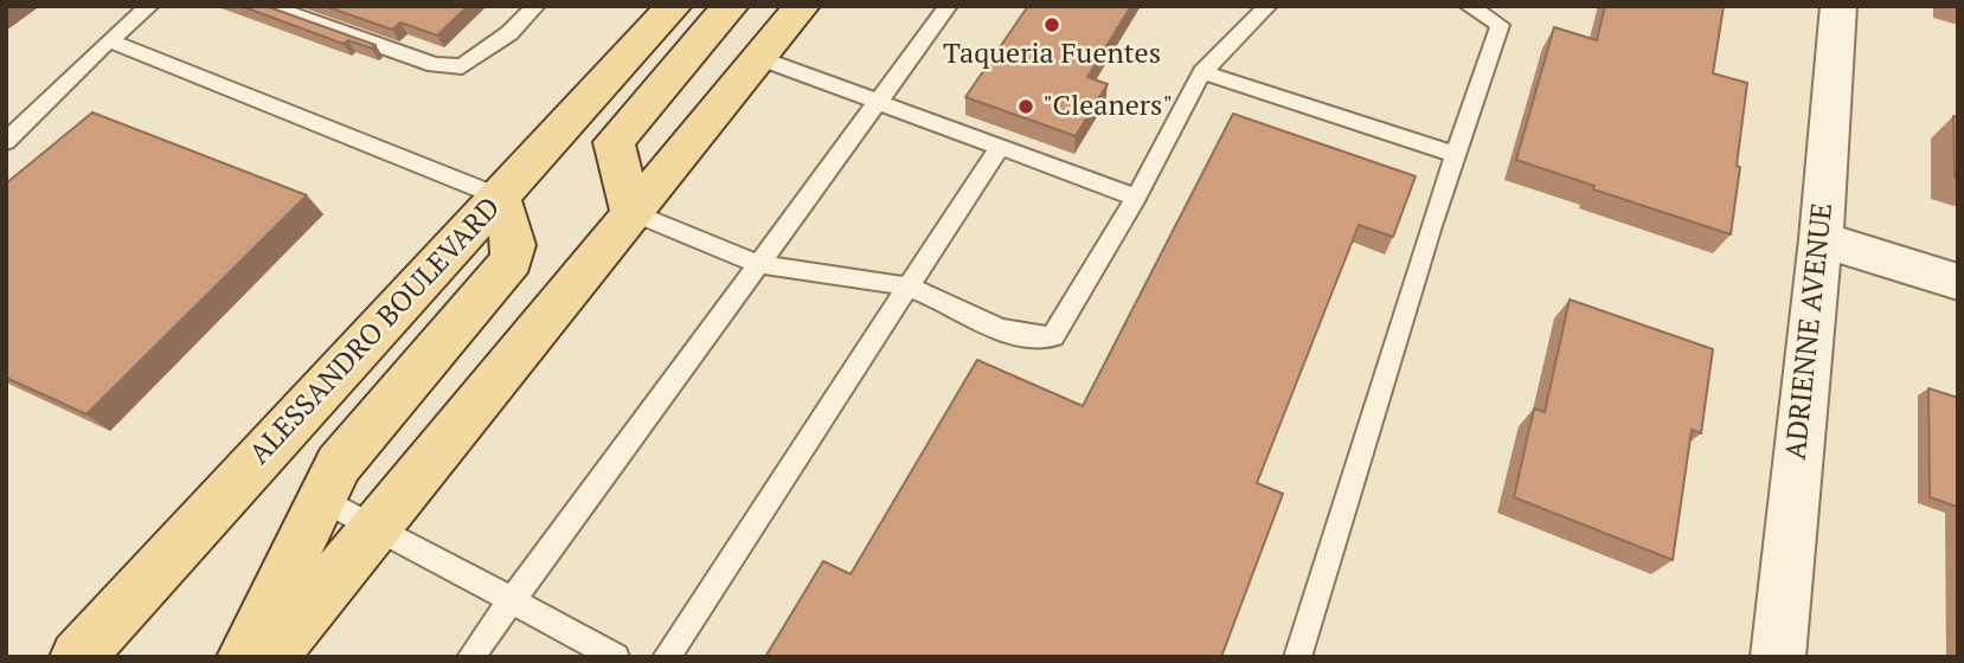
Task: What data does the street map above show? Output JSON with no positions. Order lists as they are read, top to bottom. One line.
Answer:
{"streets":{"main road":["ALESSANDRO BOULEVARD"],"street":["ADRIENNE AVENUE"]},"places":["Taqueria Fuentes","\"Cleaners\""]}
